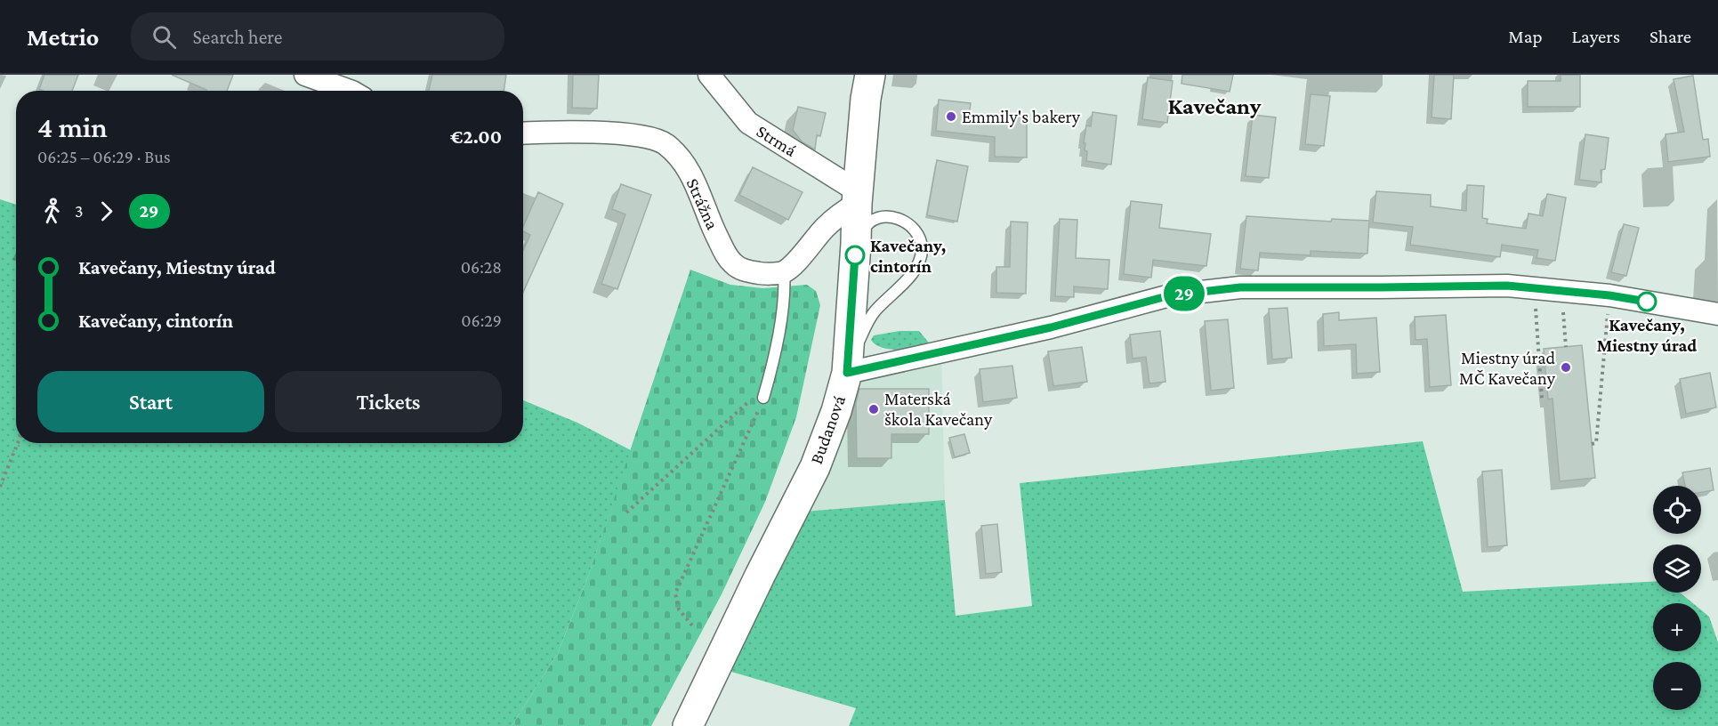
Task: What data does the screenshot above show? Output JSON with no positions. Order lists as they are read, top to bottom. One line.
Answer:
{"streets":{"street":["Strmá","Strážna","Budanová"]},"crossings":[["Strmá","Budanová"]],"districts":["Kavečany"],"places":["Emmily's bakery","Kavečany, cintorín","Kavečany, Miestny úrad","Miestny úrad MČ Kavečany","Materská škola Kavečany"],"lines":["bus line 29"],"page":{"header":"Metrio","search":"Search here","nav":["Map","Layers","Share"],"on_map":"29","heading":["4 min","06:25 – 06:29 · Bus","€2.00"],"legs":["3","29"],"list":[{"name":"Kavečany, Miestny úrad","value":"06:28"},{"name":"Kavečany, cintorín","value":"06:29"}],"buttons":["Start","Tickets"],"map_buttons":["+","−"]}}
